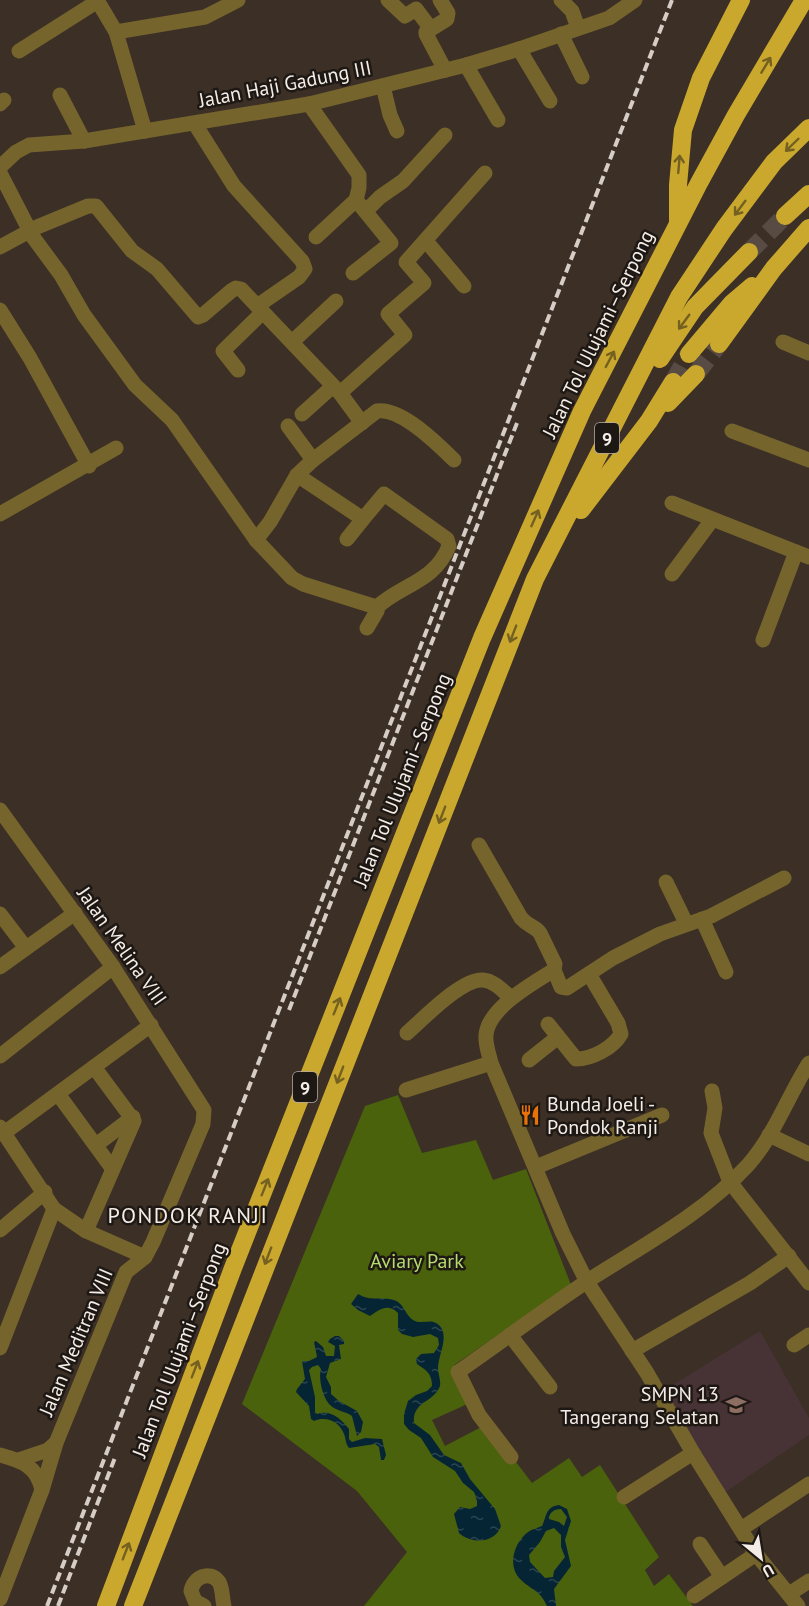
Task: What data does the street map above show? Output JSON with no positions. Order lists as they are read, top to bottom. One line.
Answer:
{"streets":{"highway":["Jalan Tol Ulujami–Serpong","9"],"street":["Jalan Haji Gadung III","Jalan Melina VIII","Jalan Meditran VIII"]},"crossings":[["Jalan Melina VIII","Jalan Meditran VIII"]],"districts":["PONDOK RANJI"],"parks":["Aviary Park"],"places":{"restaurant":["Bunda Joeli - Pondok Ranji"],"school or university":["SMPN 13 Tangerang Selatan"]},"north":"bottom right"}
